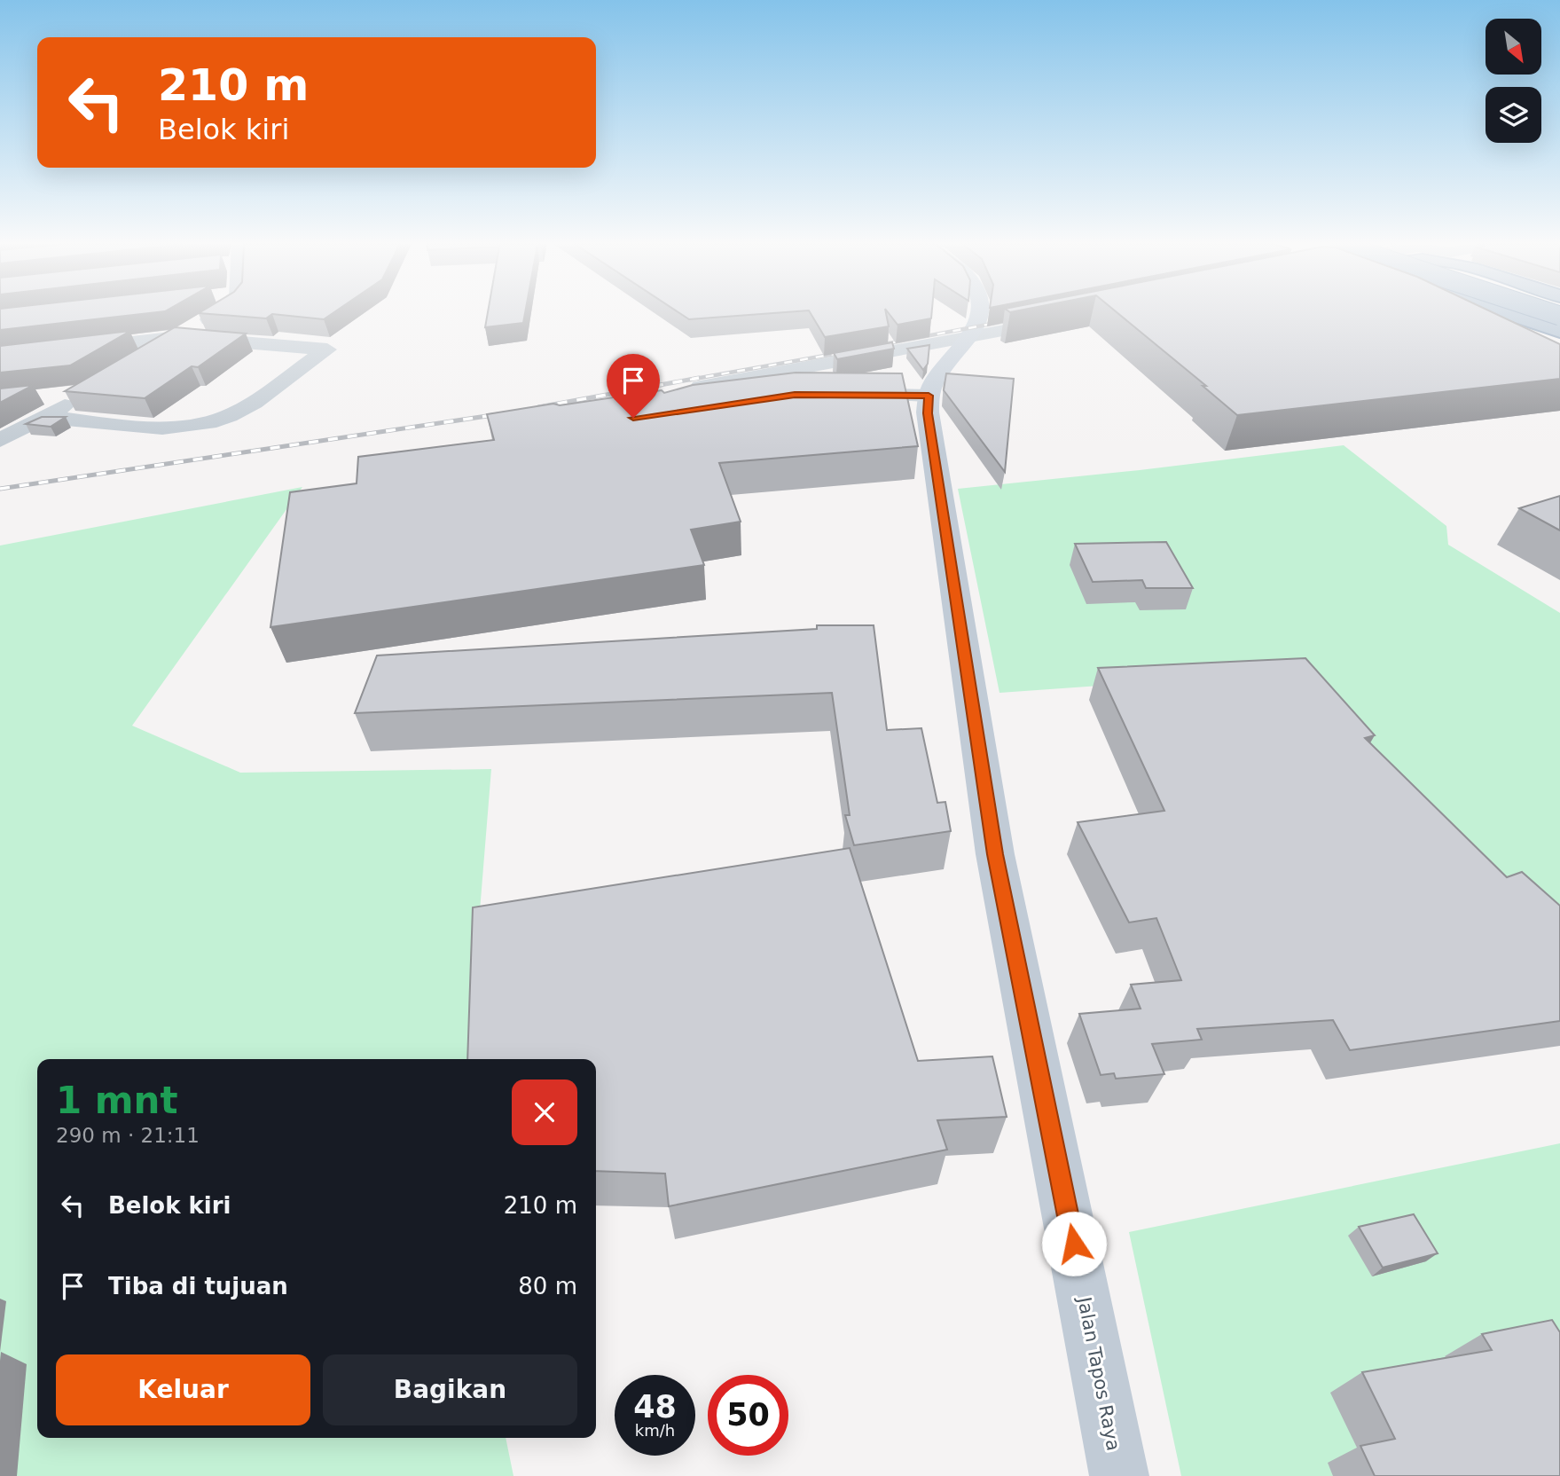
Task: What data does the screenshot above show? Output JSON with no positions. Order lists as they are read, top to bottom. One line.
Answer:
{"streets":{"main road":["Jalan Tapos Raya"]},"north":"bottom right","page":{"turn":["210 m","Belok kiri"],"heading":["1 mnt","290 m · 21:11"],"list":[{"name":"Belok kiri","value":"210 m"},{"name":"Tiba di tujuan","value":"80 m"}],"buttons":["Keluar","Bagikan"],"speed":"48 km/h","limit":"50"}}
